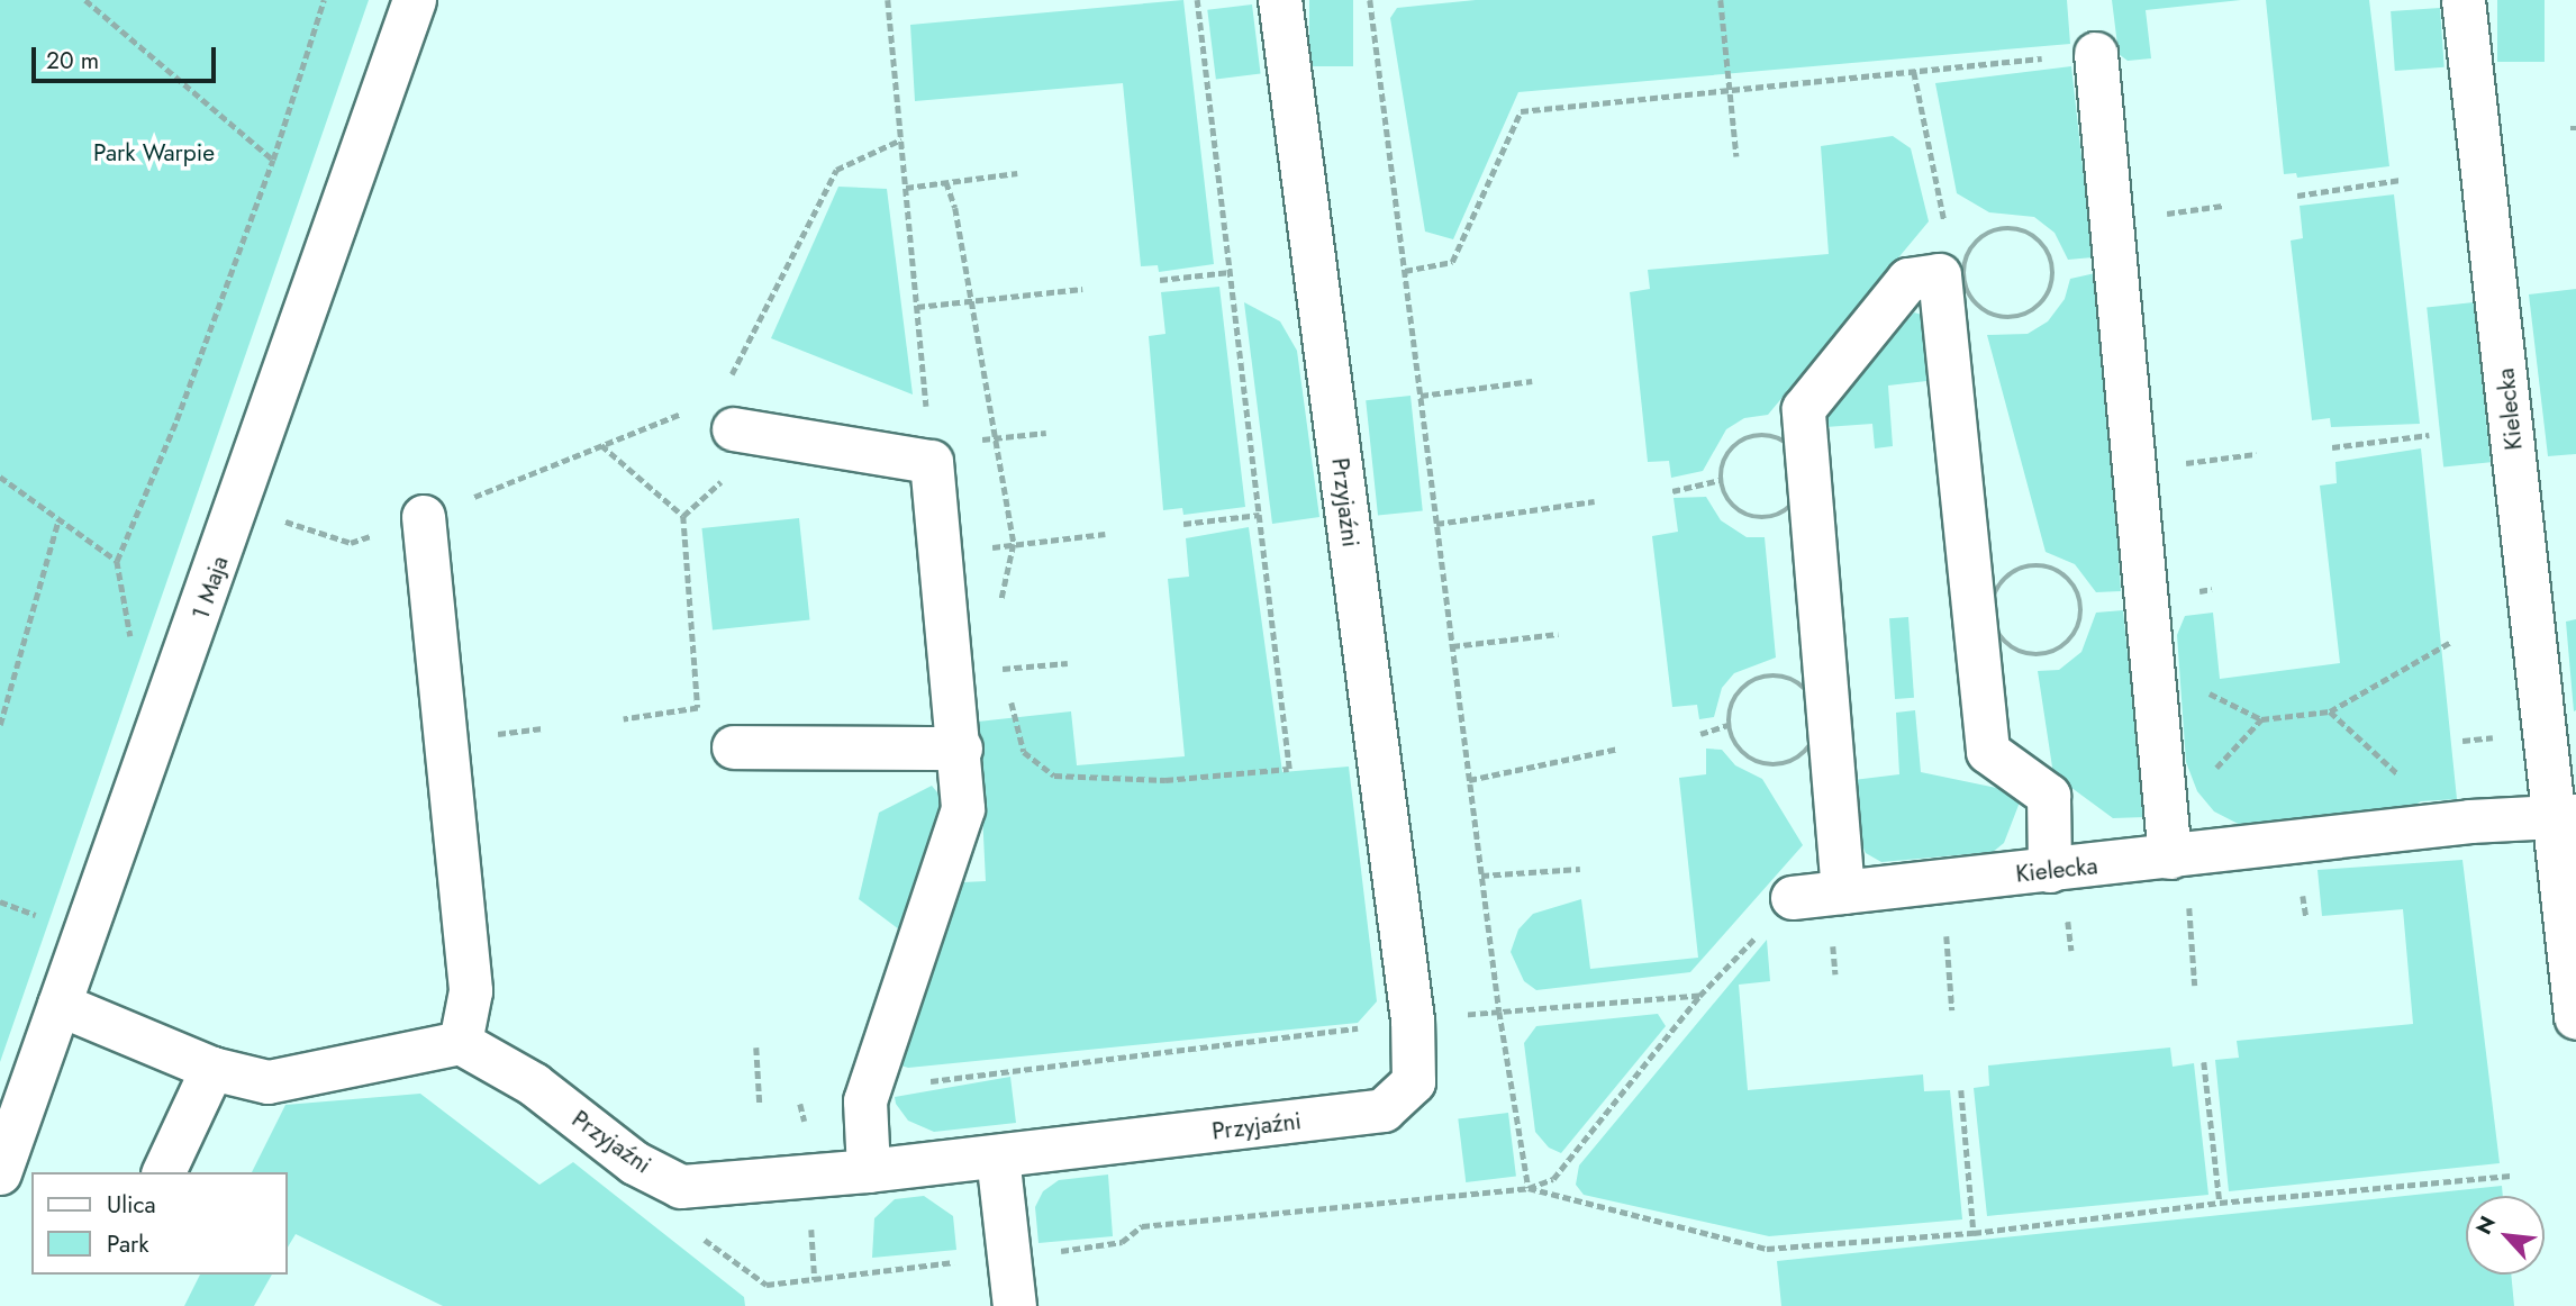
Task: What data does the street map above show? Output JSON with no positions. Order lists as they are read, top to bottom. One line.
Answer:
{"streets":{"street":["Kielecka","Przyjaźni","1 Maja"]},"parks":["Park Warpie"],"legend":["Ulica","Park"],"scale_bar":"20 m","north":"top left"}
